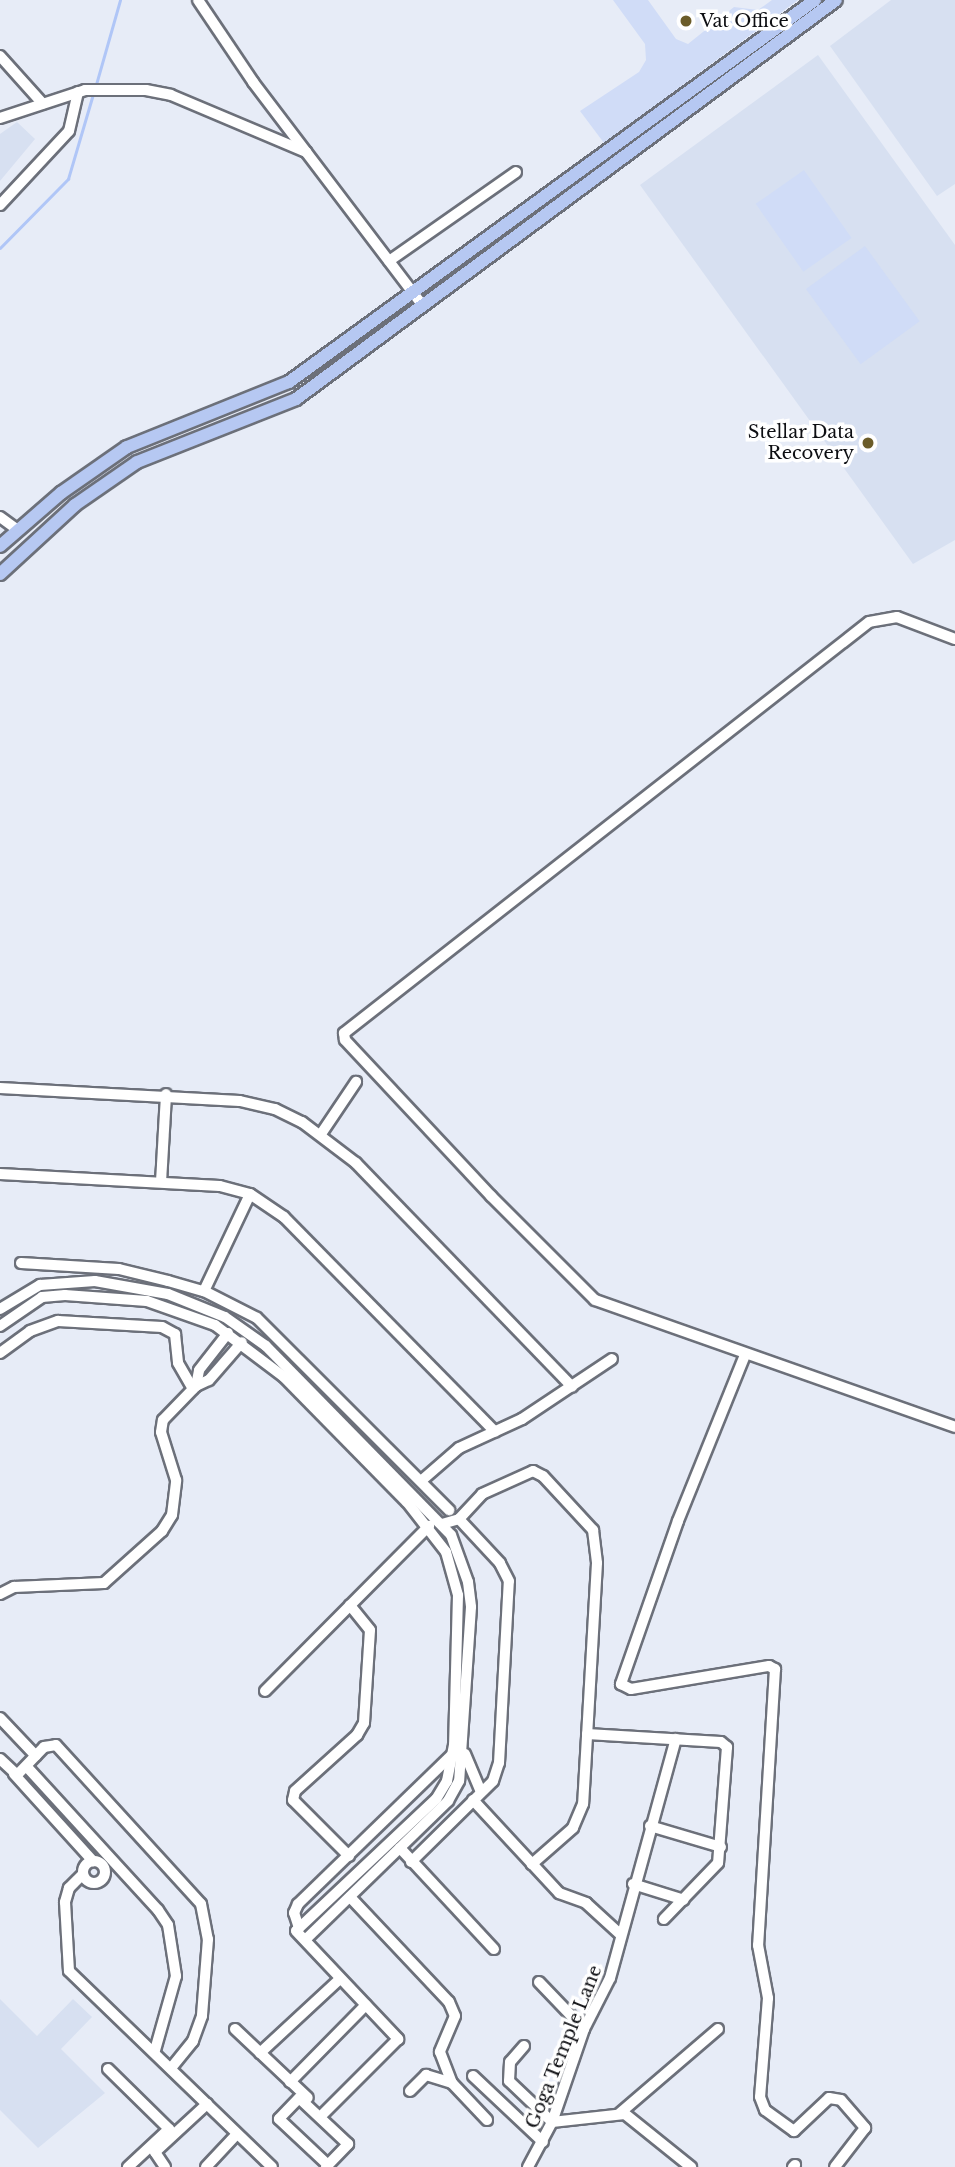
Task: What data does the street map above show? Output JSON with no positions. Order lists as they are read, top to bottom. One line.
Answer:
{"streets":{"street":["Goga Temple Lane"]},"places":["Vat Office","Stellar Data Recovery"]}
